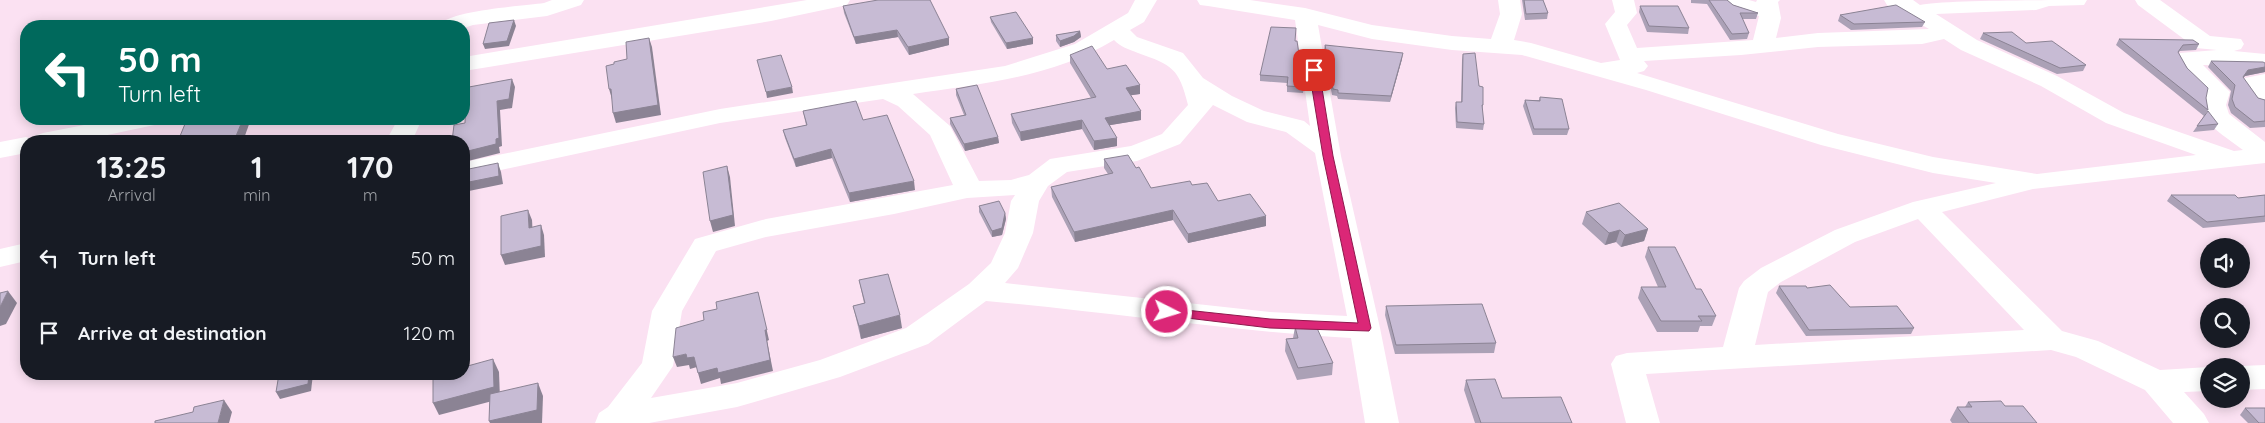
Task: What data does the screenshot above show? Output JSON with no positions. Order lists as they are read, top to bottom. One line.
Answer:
{"page":{"turn":["50 m","Turn left"],"eta":["13:25","Arrival","1","min","170","m"],"list":[{"name":"Turn left","value":"50 m"},{"name":"Arrive at destination","value":"120 m"}]}}
